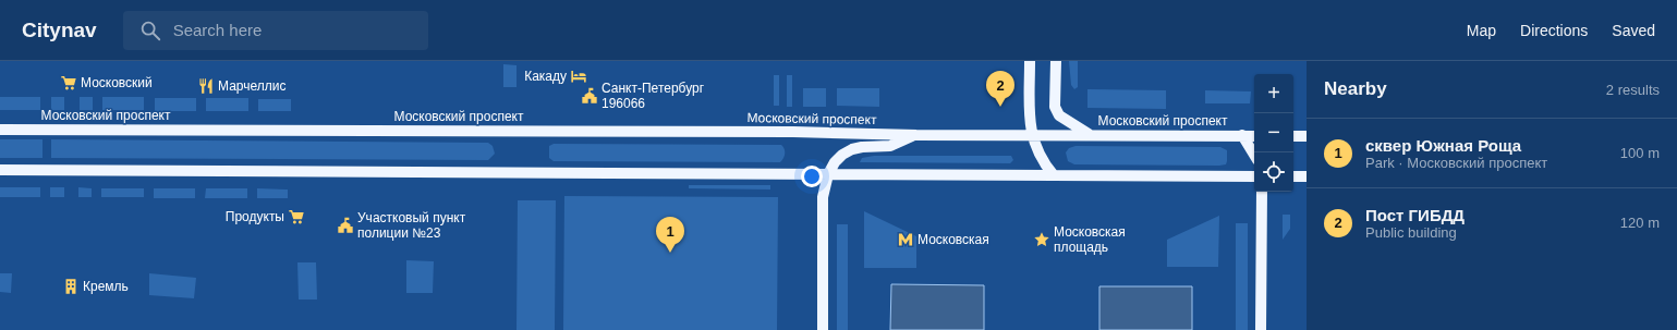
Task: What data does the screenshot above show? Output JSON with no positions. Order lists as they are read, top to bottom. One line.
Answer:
{"streets":{"main road":["Московский проспект"]},"places":{"hotel":["Какаду"],"supermarket":["Московский","Продукты"],"restaurant":["Марчеллис"],"public building":["Санкт-Петербург 196066","Участковый пункт полиции №23"],"metro station":["Московская"],"place":["Московская площадь"],"building":["Кремль"]},"page":{"header":"Citynav","search":"Search here","nav":["Map","Directions","Saved"],"heading":["Nearby","2 results"],"pins":["2","1"],"map_buttons":["+","−"],"list":[{"mark":"1","name":"сквер Южная Роща","note":"Park · Московский проспект","value":"100 m"},{"mark":"2","name":"Пост ГИБДД","note":"Public building","value":"120 m"}]}}
